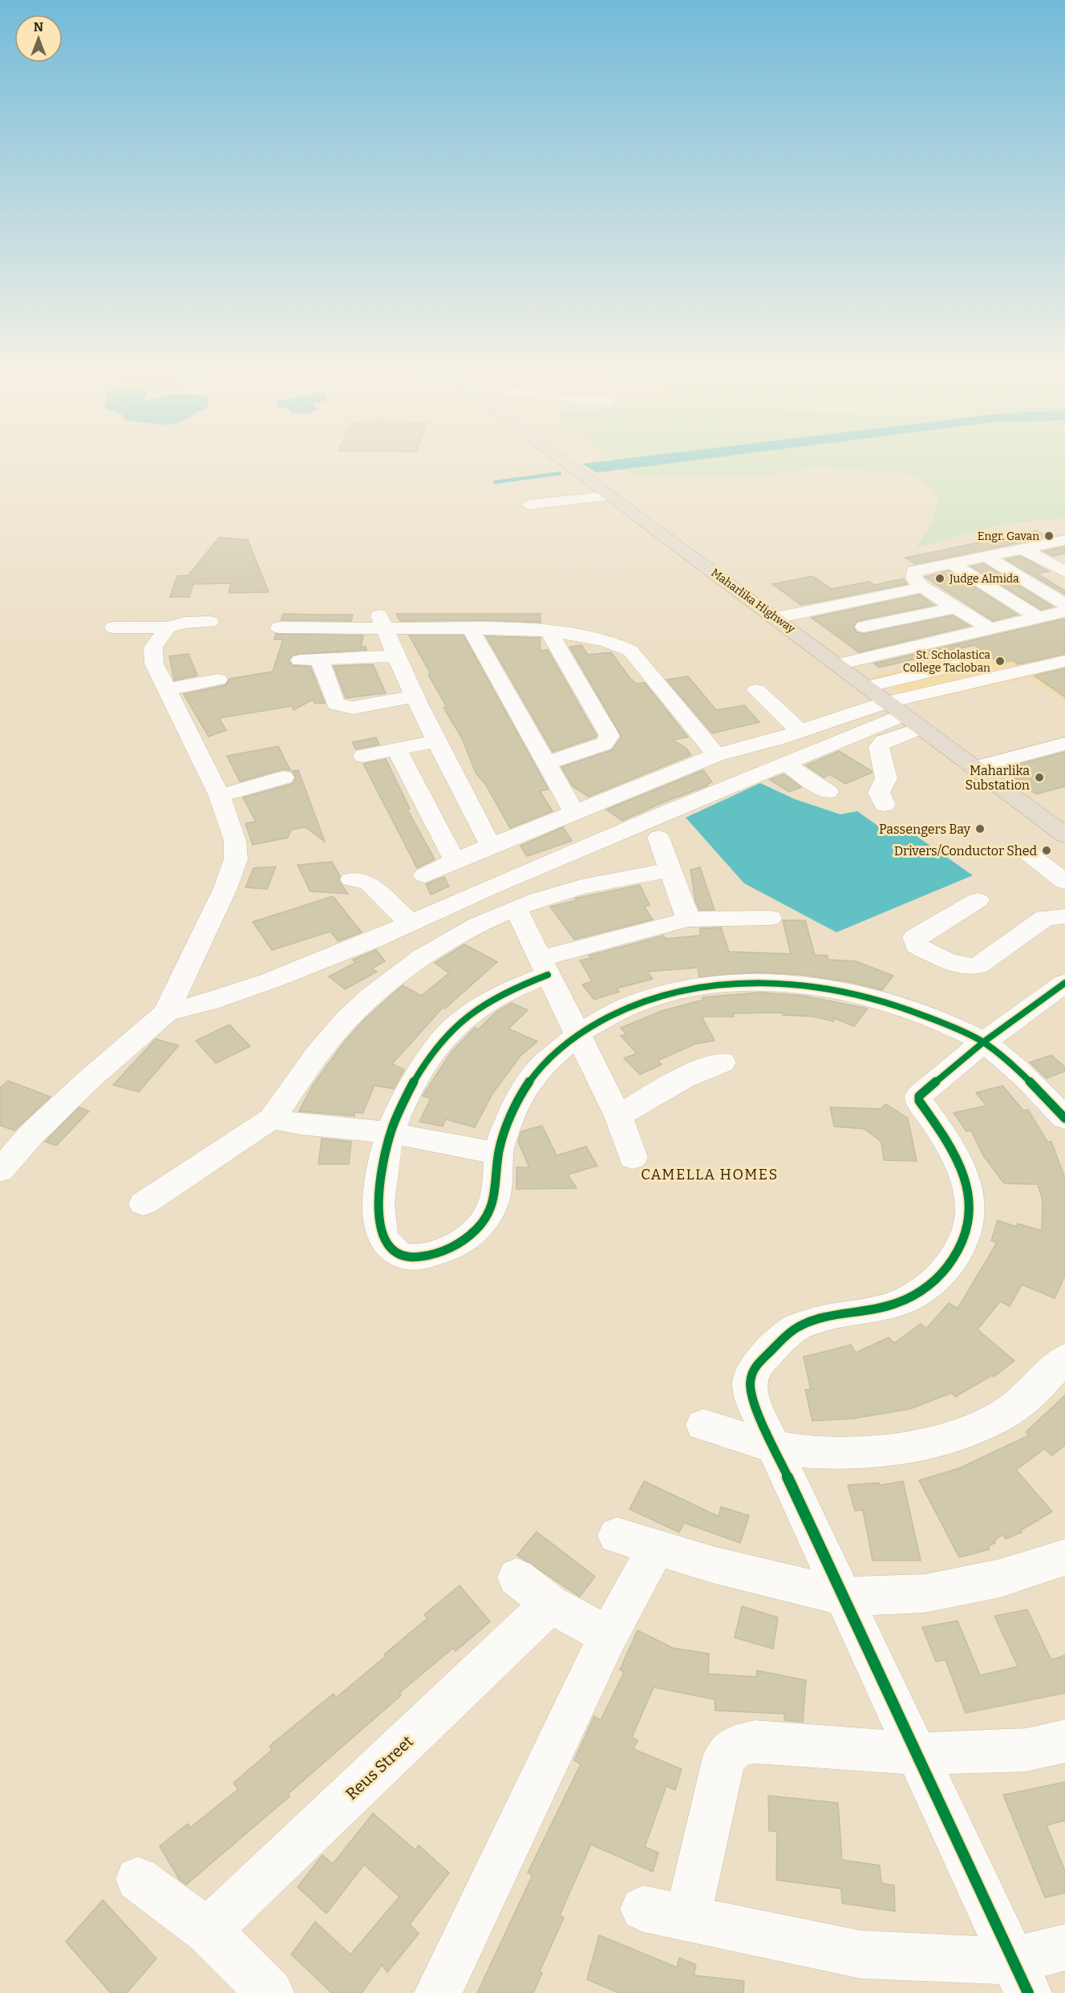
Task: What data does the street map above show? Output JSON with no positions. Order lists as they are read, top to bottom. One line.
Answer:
{"streets":{"highway":["Maharlika Highway"],"street":["Reus Street"]},"districts":["CAMELLA HOMES"],"places":["Engr. Gavan","Judge Almida","St. Scholastica College Tacloban","Maharlika Substation","Passengers Bay","Drivers/Conductor Shed"],"north":"top"}
